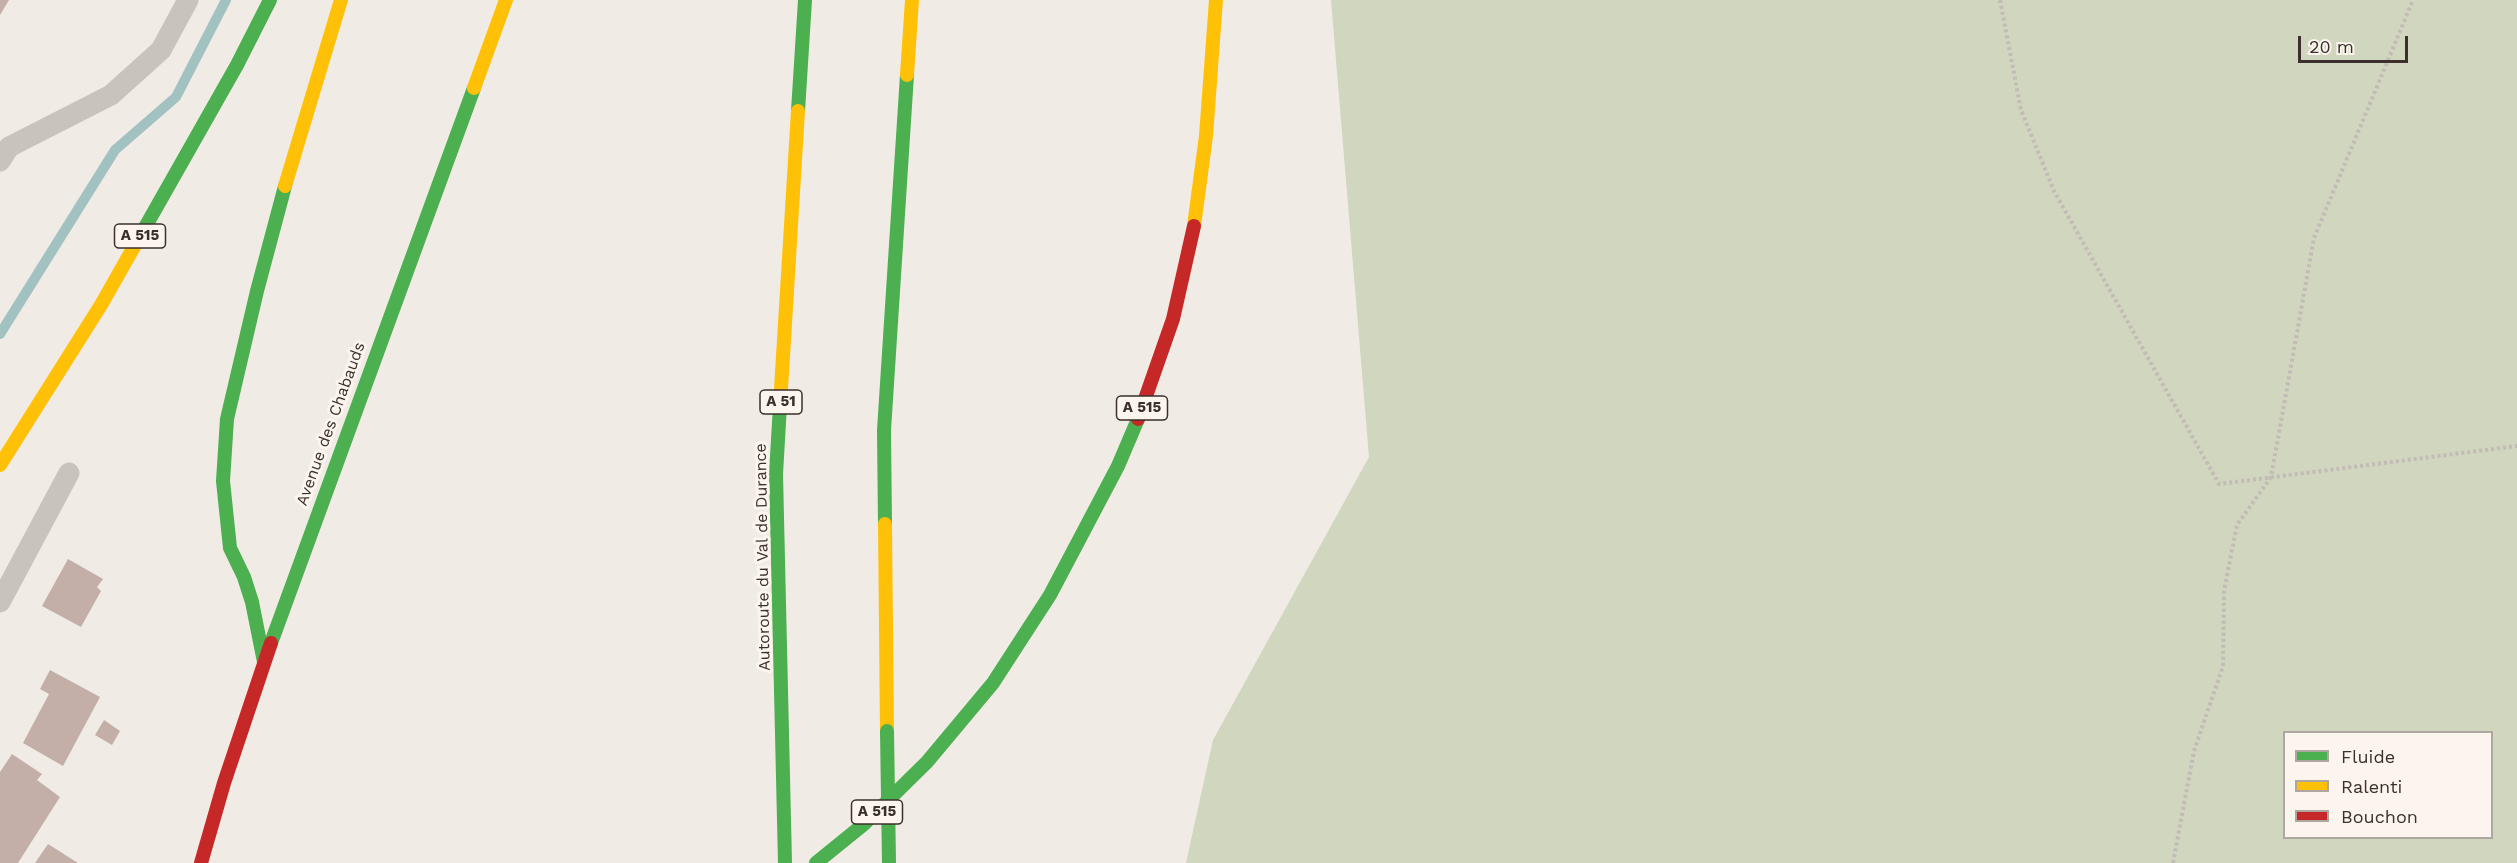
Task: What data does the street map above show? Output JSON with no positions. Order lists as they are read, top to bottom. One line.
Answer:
{"streets":{"main road":["A 515","A 51","Avenue des Chabauds","Autoroute du Val de Durance"]},"legend":["Fluide","Ralenti","Bouchon"],"scale_bar":"20 m"}
